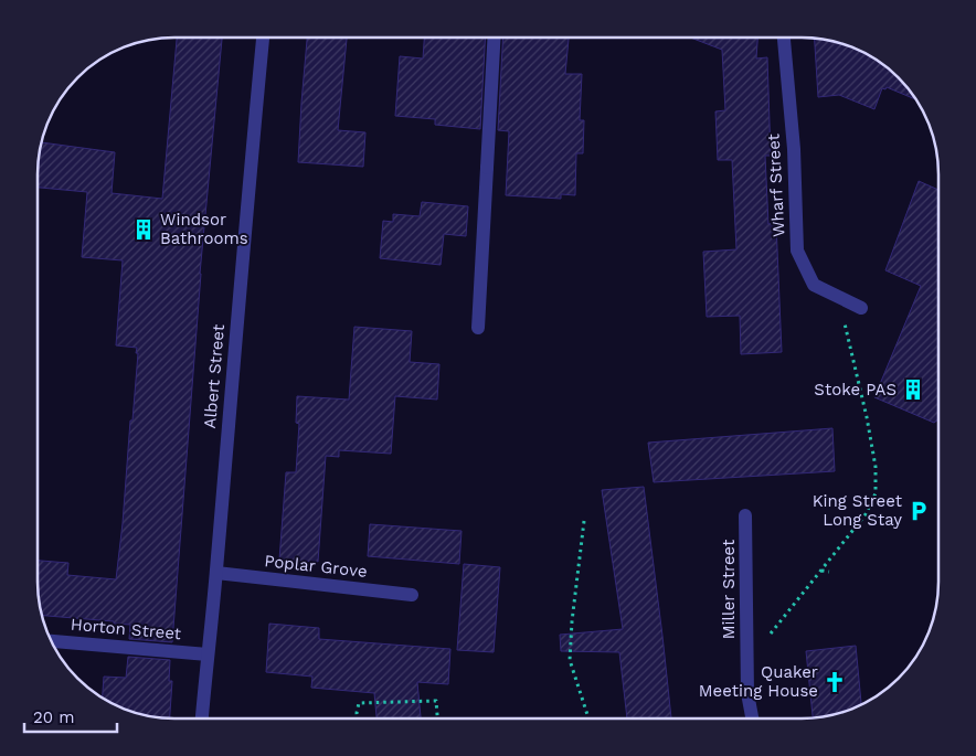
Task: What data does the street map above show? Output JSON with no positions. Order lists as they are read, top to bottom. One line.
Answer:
{"streets":{"street":["Wharf Street","Albert Street","Poplar Grove","Miller Street","Horton Street"]},"crossings":[["Albert Street","Poplar Grove"],["Albert Street","Horton Street"]],"places":{"building":["Windsor Bathrooms","Stoke PAS"],"parking":["King Street Long Stay"],"church":["Quaker Meeting House"]},"scale_bar":"20 m"}
